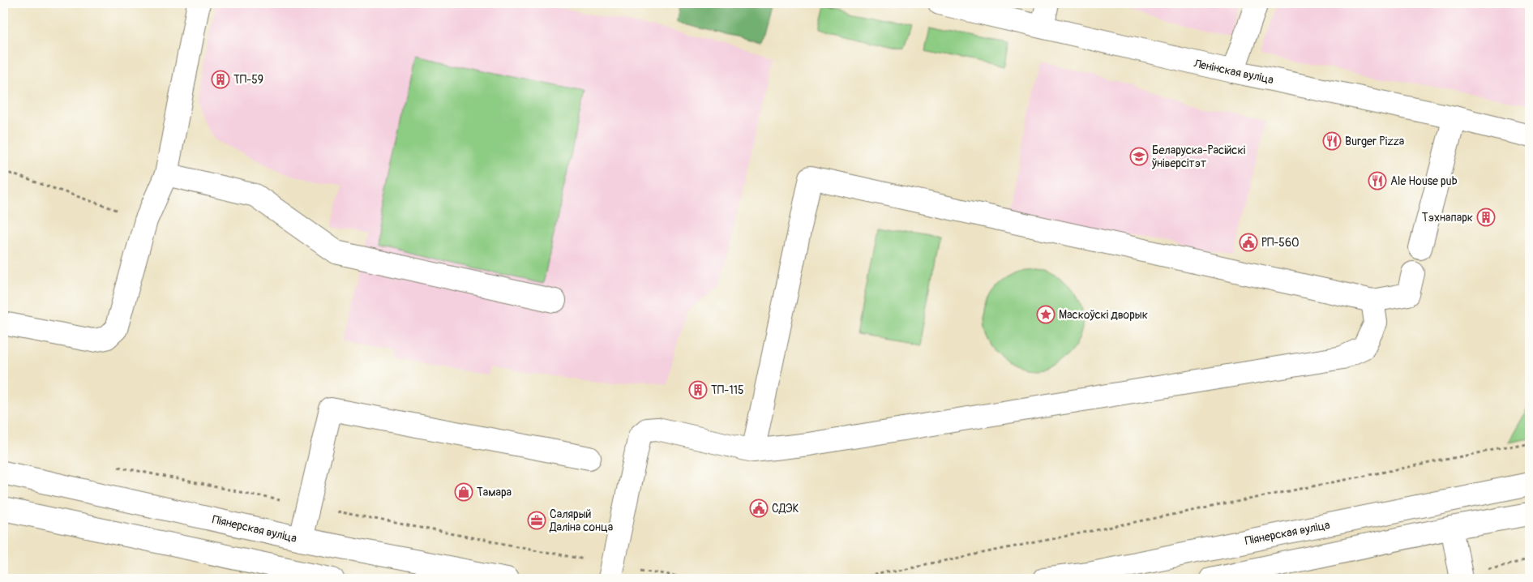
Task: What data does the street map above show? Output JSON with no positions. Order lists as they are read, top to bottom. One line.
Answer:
{"streets":{"main road":["Ленінская вуліца","Піянерская вуліца"]},"places":{"building":["ТП-59","Тэхнапарк","ТП-115"],"restaurant":["Burger Pizza","Ale House pub"],"school or university":["Беларуска-Расійскі ўніверсітэт"],"public building":["РП-560","СДЭК"],"place":["Маскоўскі дворык"],"shop":["Тамара"],"office":["Салярый Даліна сонца"]}}
